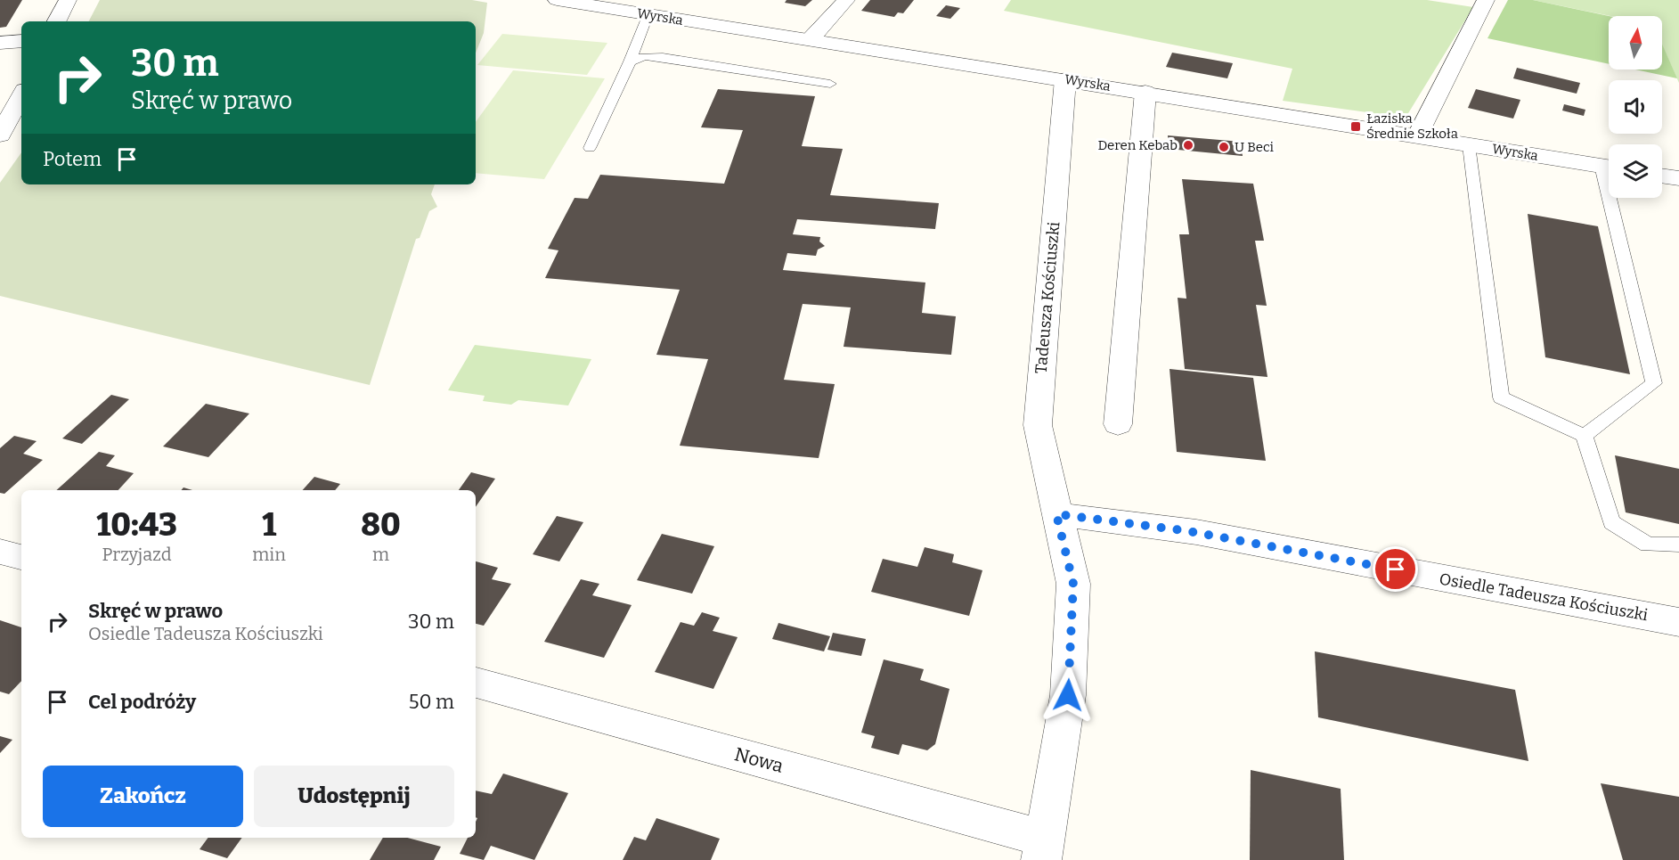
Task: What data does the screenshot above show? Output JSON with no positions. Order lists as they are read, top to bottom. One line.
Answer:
{"streets":{"street":["Wyrska","Tadeusza Kościuszki","Osiedle Tadeusza Kościuszki","Nowa"]},"crossings":[["Wyrska","Tadeusza Kościuszki"],["Tadeusza Kościuszki","Osiedle Tadeusza Kościuszki"]],"places":{"transit":["Łaziska Średnie Szkoła"],"other":["Deren Kebab","U Beci"]},"north":"top","page":{"turn":["30 m","Skręć w prawo"],"then":"Potem","eta":["10:43","Przyjazd","1","min","80","m"],"list":[{"name":"Skręć w prawo","note":"Osiedle Tadeusza Kościuszki","value":"30 m"},{"name":"Cel podróży","value":"50 m"}],"buttons":["Zakończ","Udostępnij"]}}
